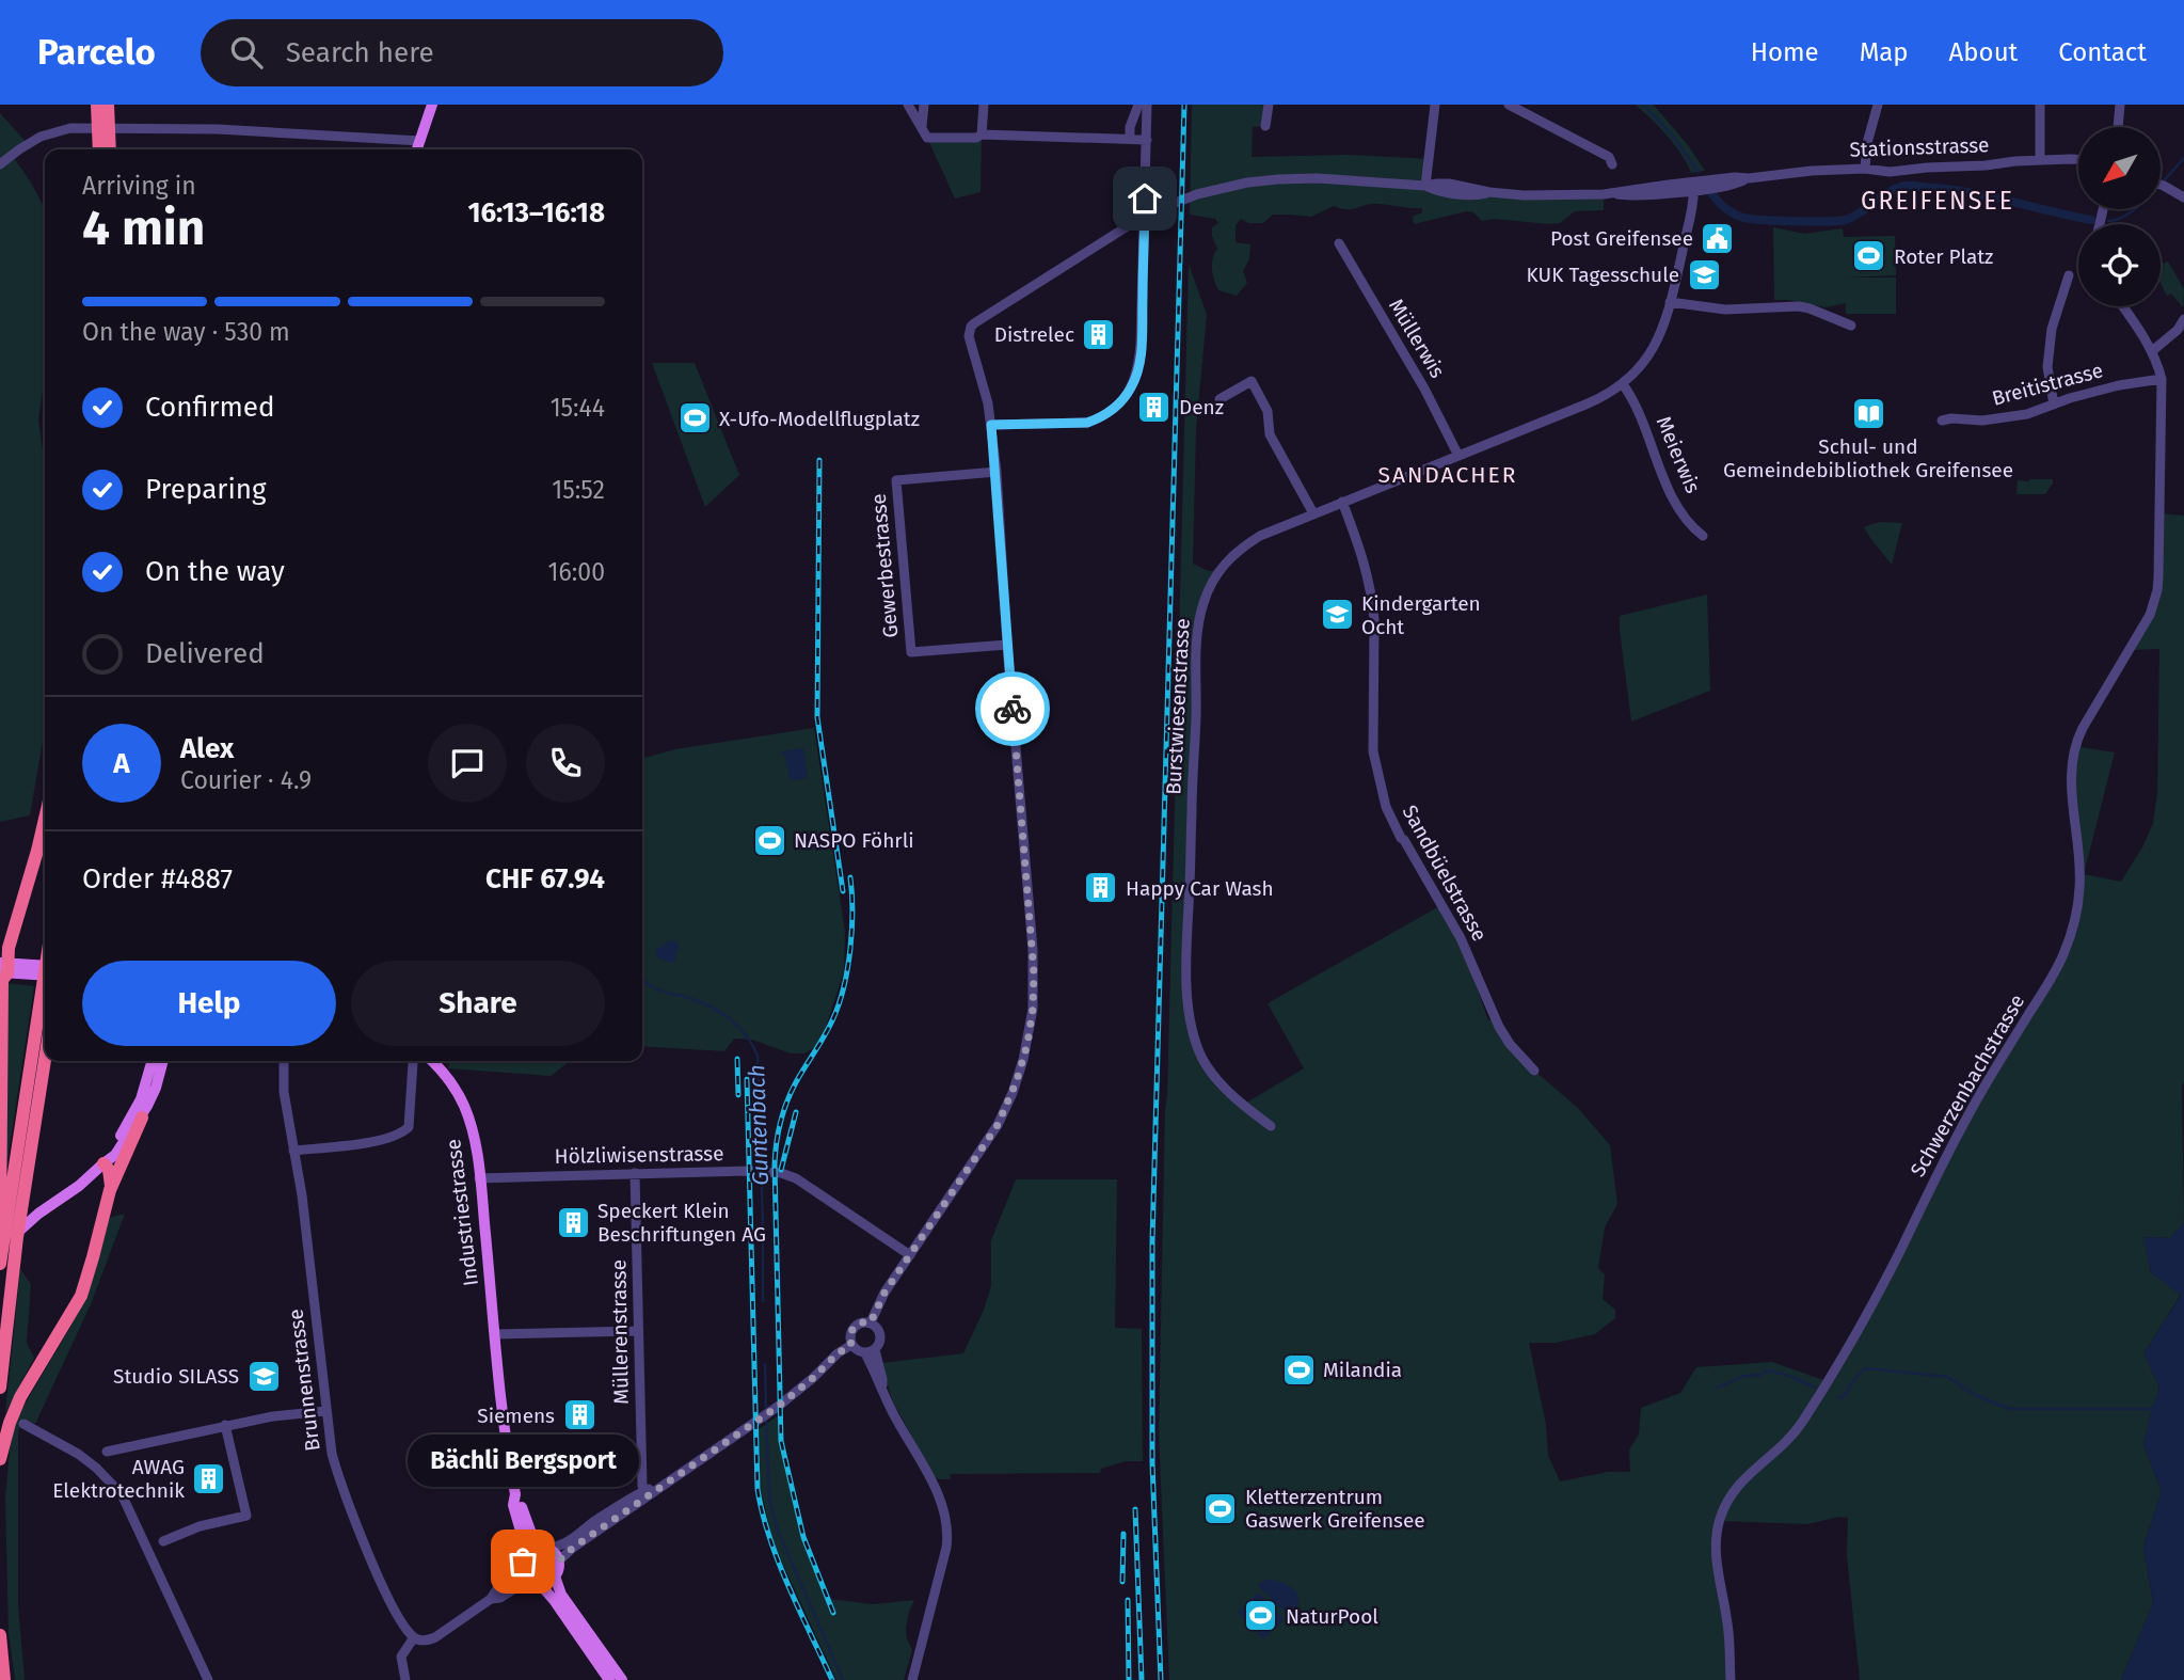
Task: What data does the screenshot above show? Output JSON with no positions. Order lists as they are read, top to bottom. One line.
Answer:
{"streets":{"main road":["Industriestrasse"],"street":["Stationsstrasse","Müllerwis","Breitistrasse","Meierwis","Gewerbestrasse","Burstwiesenstrasse","Sandbüelstrasse","Schwerzenbachstrasse","Hölzliwisenstrasse","Müllerenstrasse","Brunnenstrasse"]},"crossings":[["Stationsstrasse","Burstwiesenstrasse"],["Müllerwis","Burstwiesenstrasse"],["Breitistrasse","Schwerzenbachstrasse"],["Meierwis","Burstwiesenstrasse"],["Burstwiesenstrasse","Sandbüelstrasse"],["Hölzliwisenstrasse","Industriestrasse"],["Hölzliwisenstrasse","Müllerenstrasse"]],"districts":["GREIFENSEE","SANDACHER"],"water":["Guntenbach"],"places":{"public building":["Post Greifensee"],"sports":["Roter Platz","X-Ufo-Modellflugplatz","NASPO Föhrli","Milandia","Kletterzentrum Gaswerk Greifensee","NaturPool"],"school or university":["KUK Tagesschule","Kindergarten Ocht","Studio SILASS"],"building":["Distrelec","Denz","Happy Car Wash","Speckert Klein Beschriftungen AG","Siemens","AWAG Elektrotechnik"],"library":["Schul- und Gemeindebibliothek Greifensee"],"other":["Bächli Bergsport"]},"north":"bottom left","page":{"header":"Parcelo","search":"Search here","nav":["Home","Map","About","Contact"],"heading":["4 min","Arriving in","16:13–16:18"],"panel":["Alex","Courier · 4.9","Order #4887","CHF 67.94"],"bar":"On the way · 530 m","list":[["Confirmed","15:44"],["Preparing","15:52"],["On the way","16:00"],"Delivered"],"round":"A","buttons":["Help","Share"],"bubble":"Bächli Bergsport"}}
